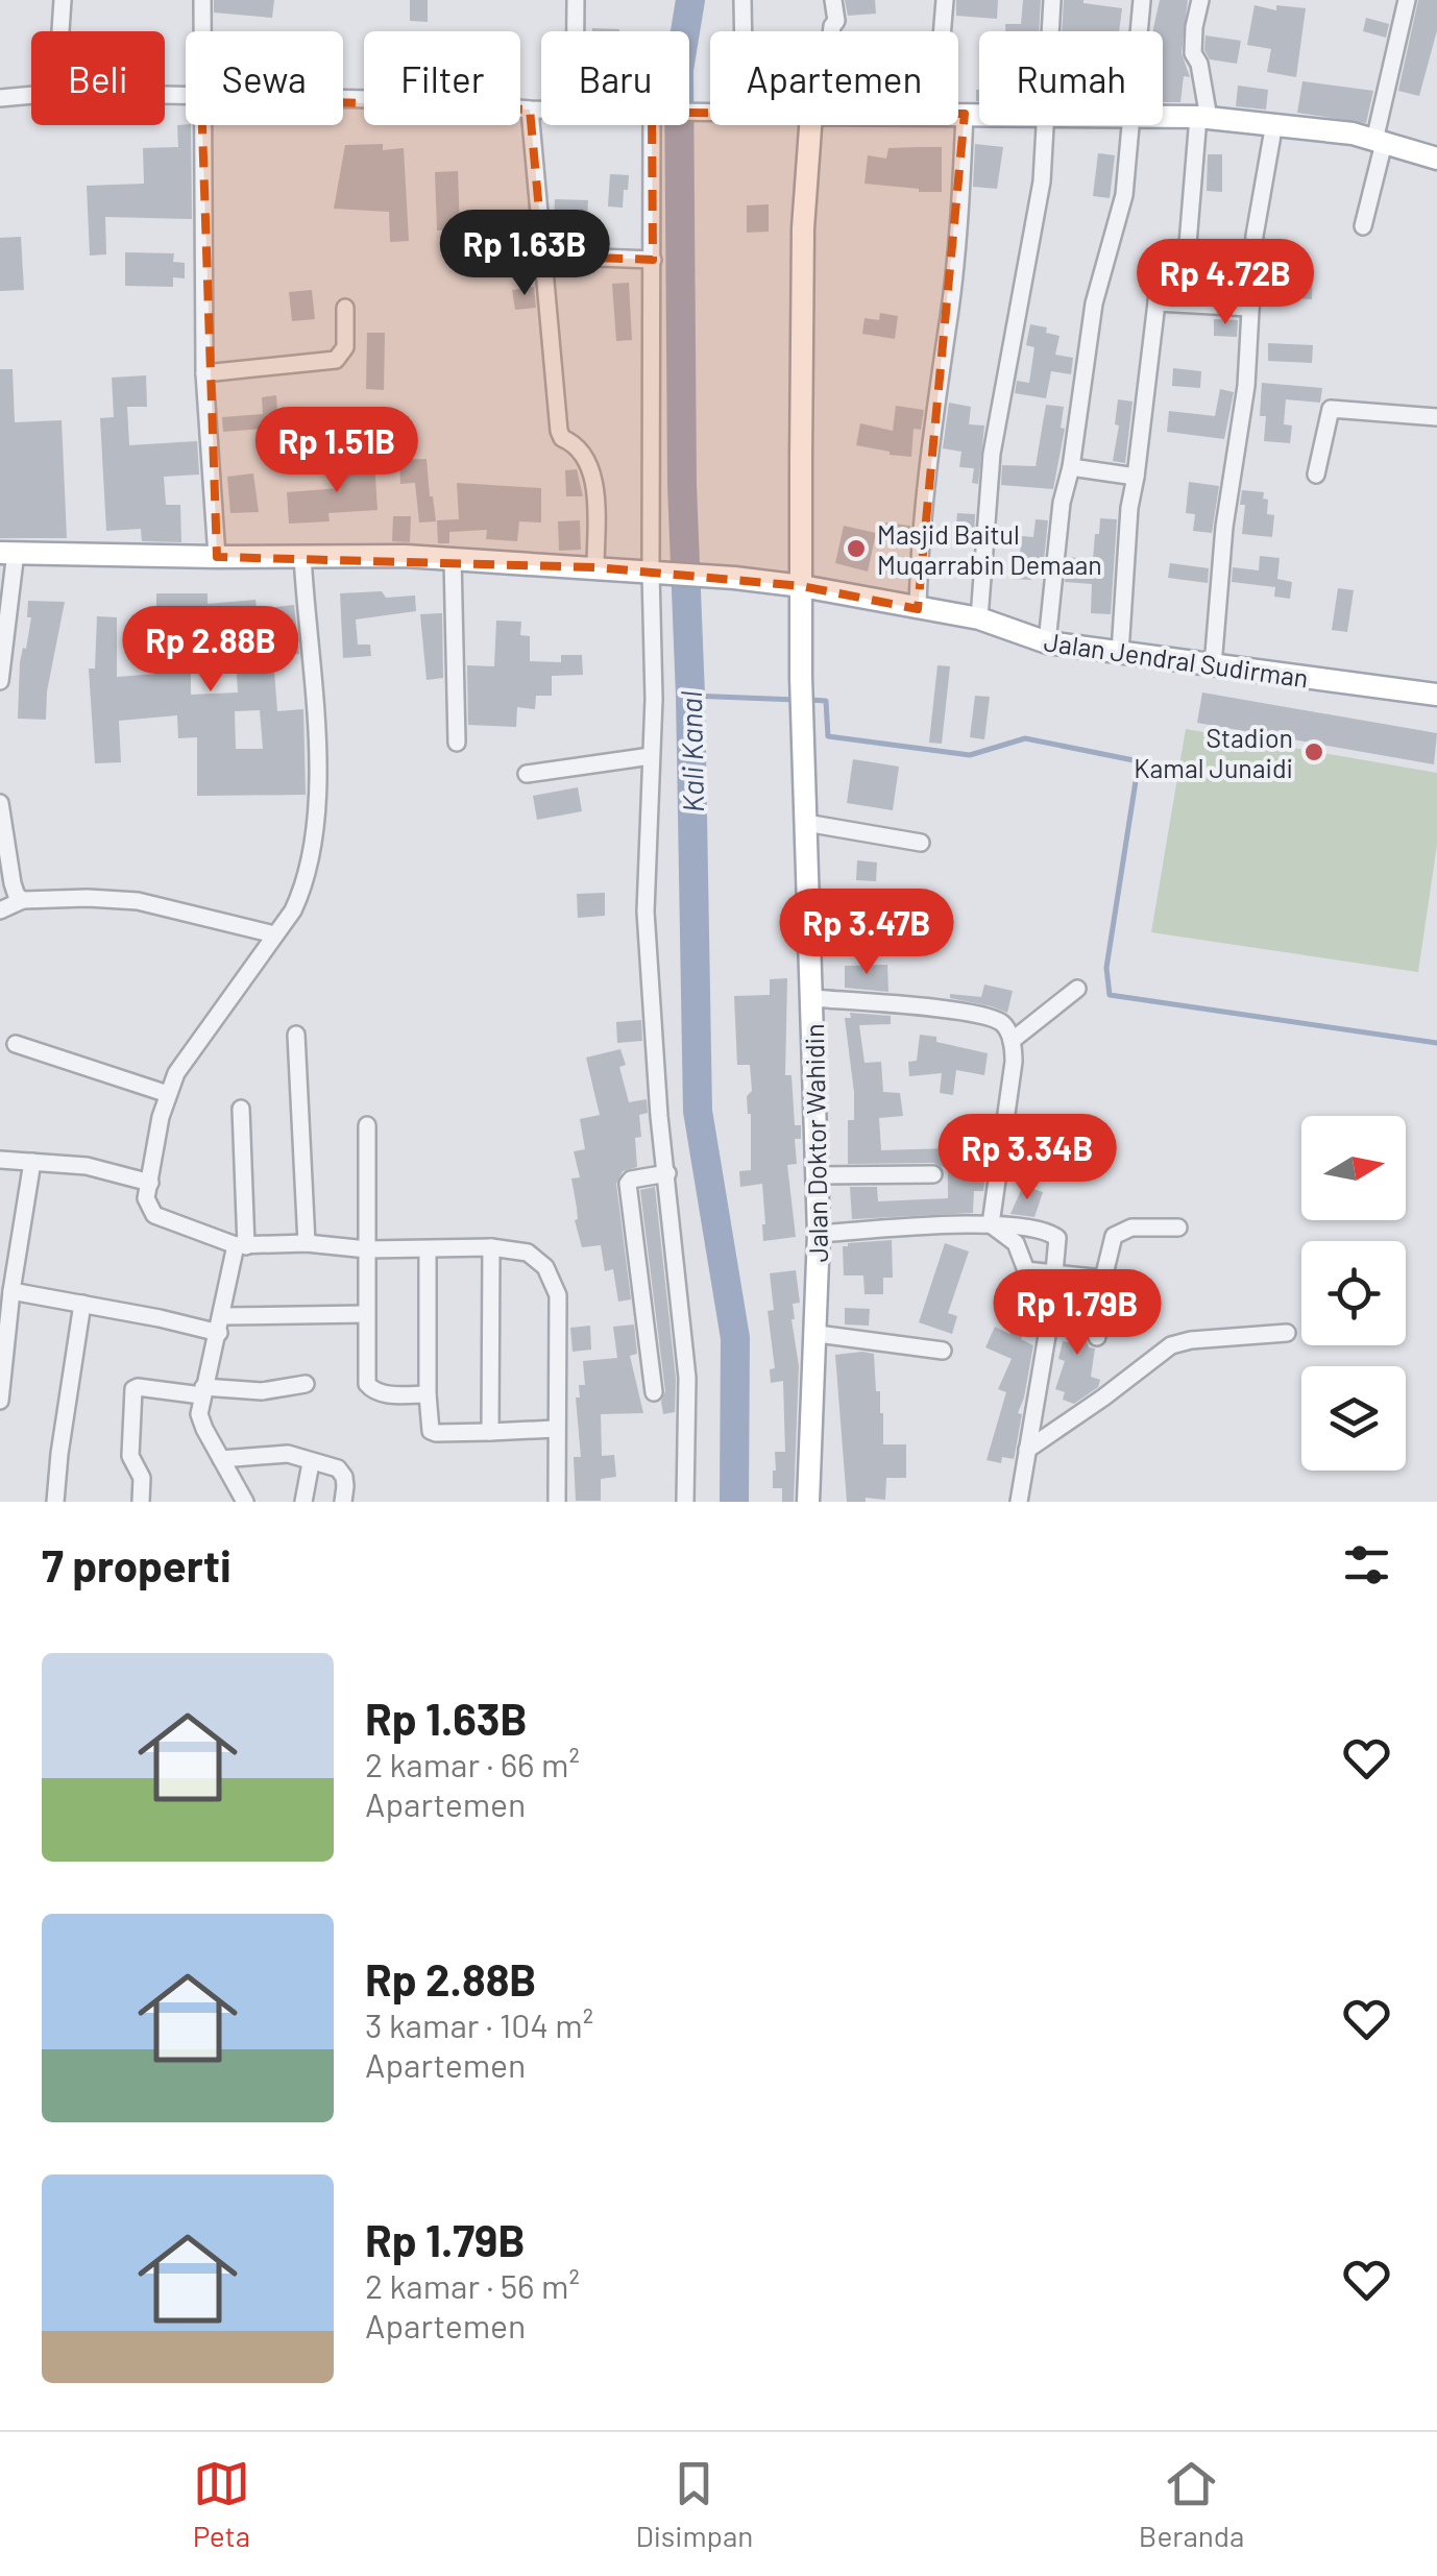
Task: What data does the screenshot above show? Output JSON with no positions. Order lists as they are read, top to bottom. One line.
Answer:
{"streets":{"main road":["Jalan Jendral Sudirman","Jalan Doktor Wahidin"]},"crossings":[["Jalan Jendral Sudirman","Jalan Doktor Wahidin"]],"water":["Kali Kanal"],"places":["Masjid Baitul Muqarrabin Demaan","Stadion Kamal Junaidi"],"north":"right","page":{"chip":["Beli","Sewa","Filter","Baru","Apartemen","Rumah"],"price":["Rp 1.63B","Rp 4.72B","Rp 1.51B","Rp 2.88B","Rp 3.47B","Rp 3.34B","Rp 1.79B"],"heading":"7 properti","list":[{"name":"Rp 1.63B","note":"2 kamar · 66 m² · Apartemen"},{"name":"Rp 2.88B","note":"3 kamar · 104 m² · Apartemen"},{"name":"Rp 1.79B","note":"2 kamar · 56 m² · Apartemen"}],"tabs":["Peta","Disimpan","Beranda"]}}
